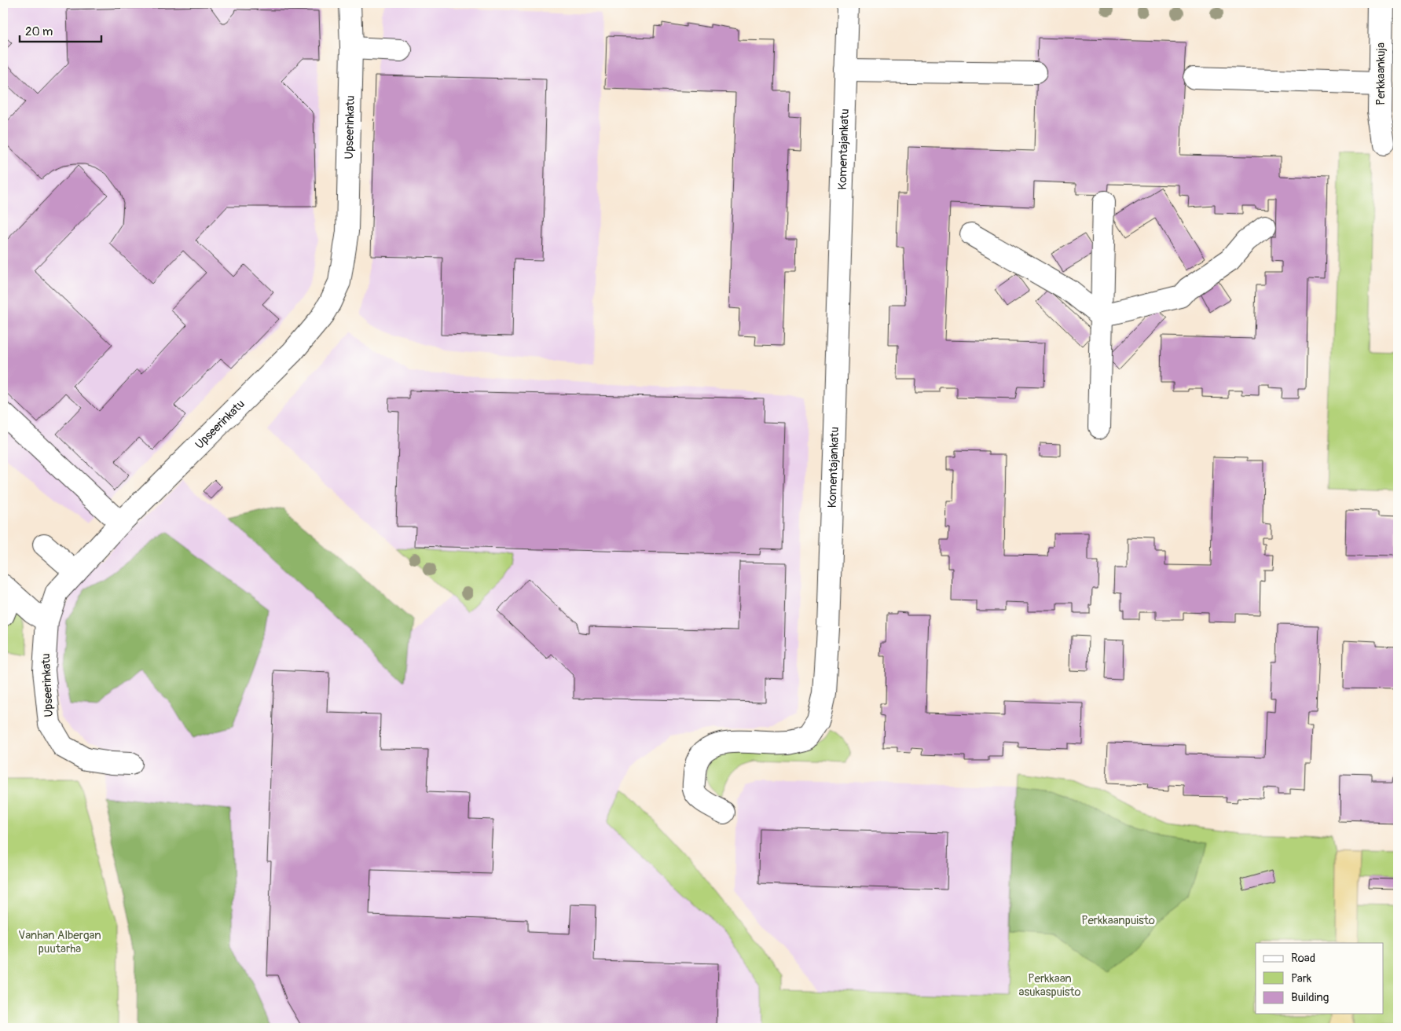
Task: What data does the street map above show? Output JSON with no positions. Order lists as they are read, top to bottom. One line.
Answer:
{"streets":{"street":["Perkkaankuja","Upseerinkatu","Komentajankatu"]},"parks":["Perkkaanpuisto","Vanhan Albergan puutarha","Perkkaan asukaspuisto"],"legend":["Road","Park","Building"],"scale_bar":"20 m"}
